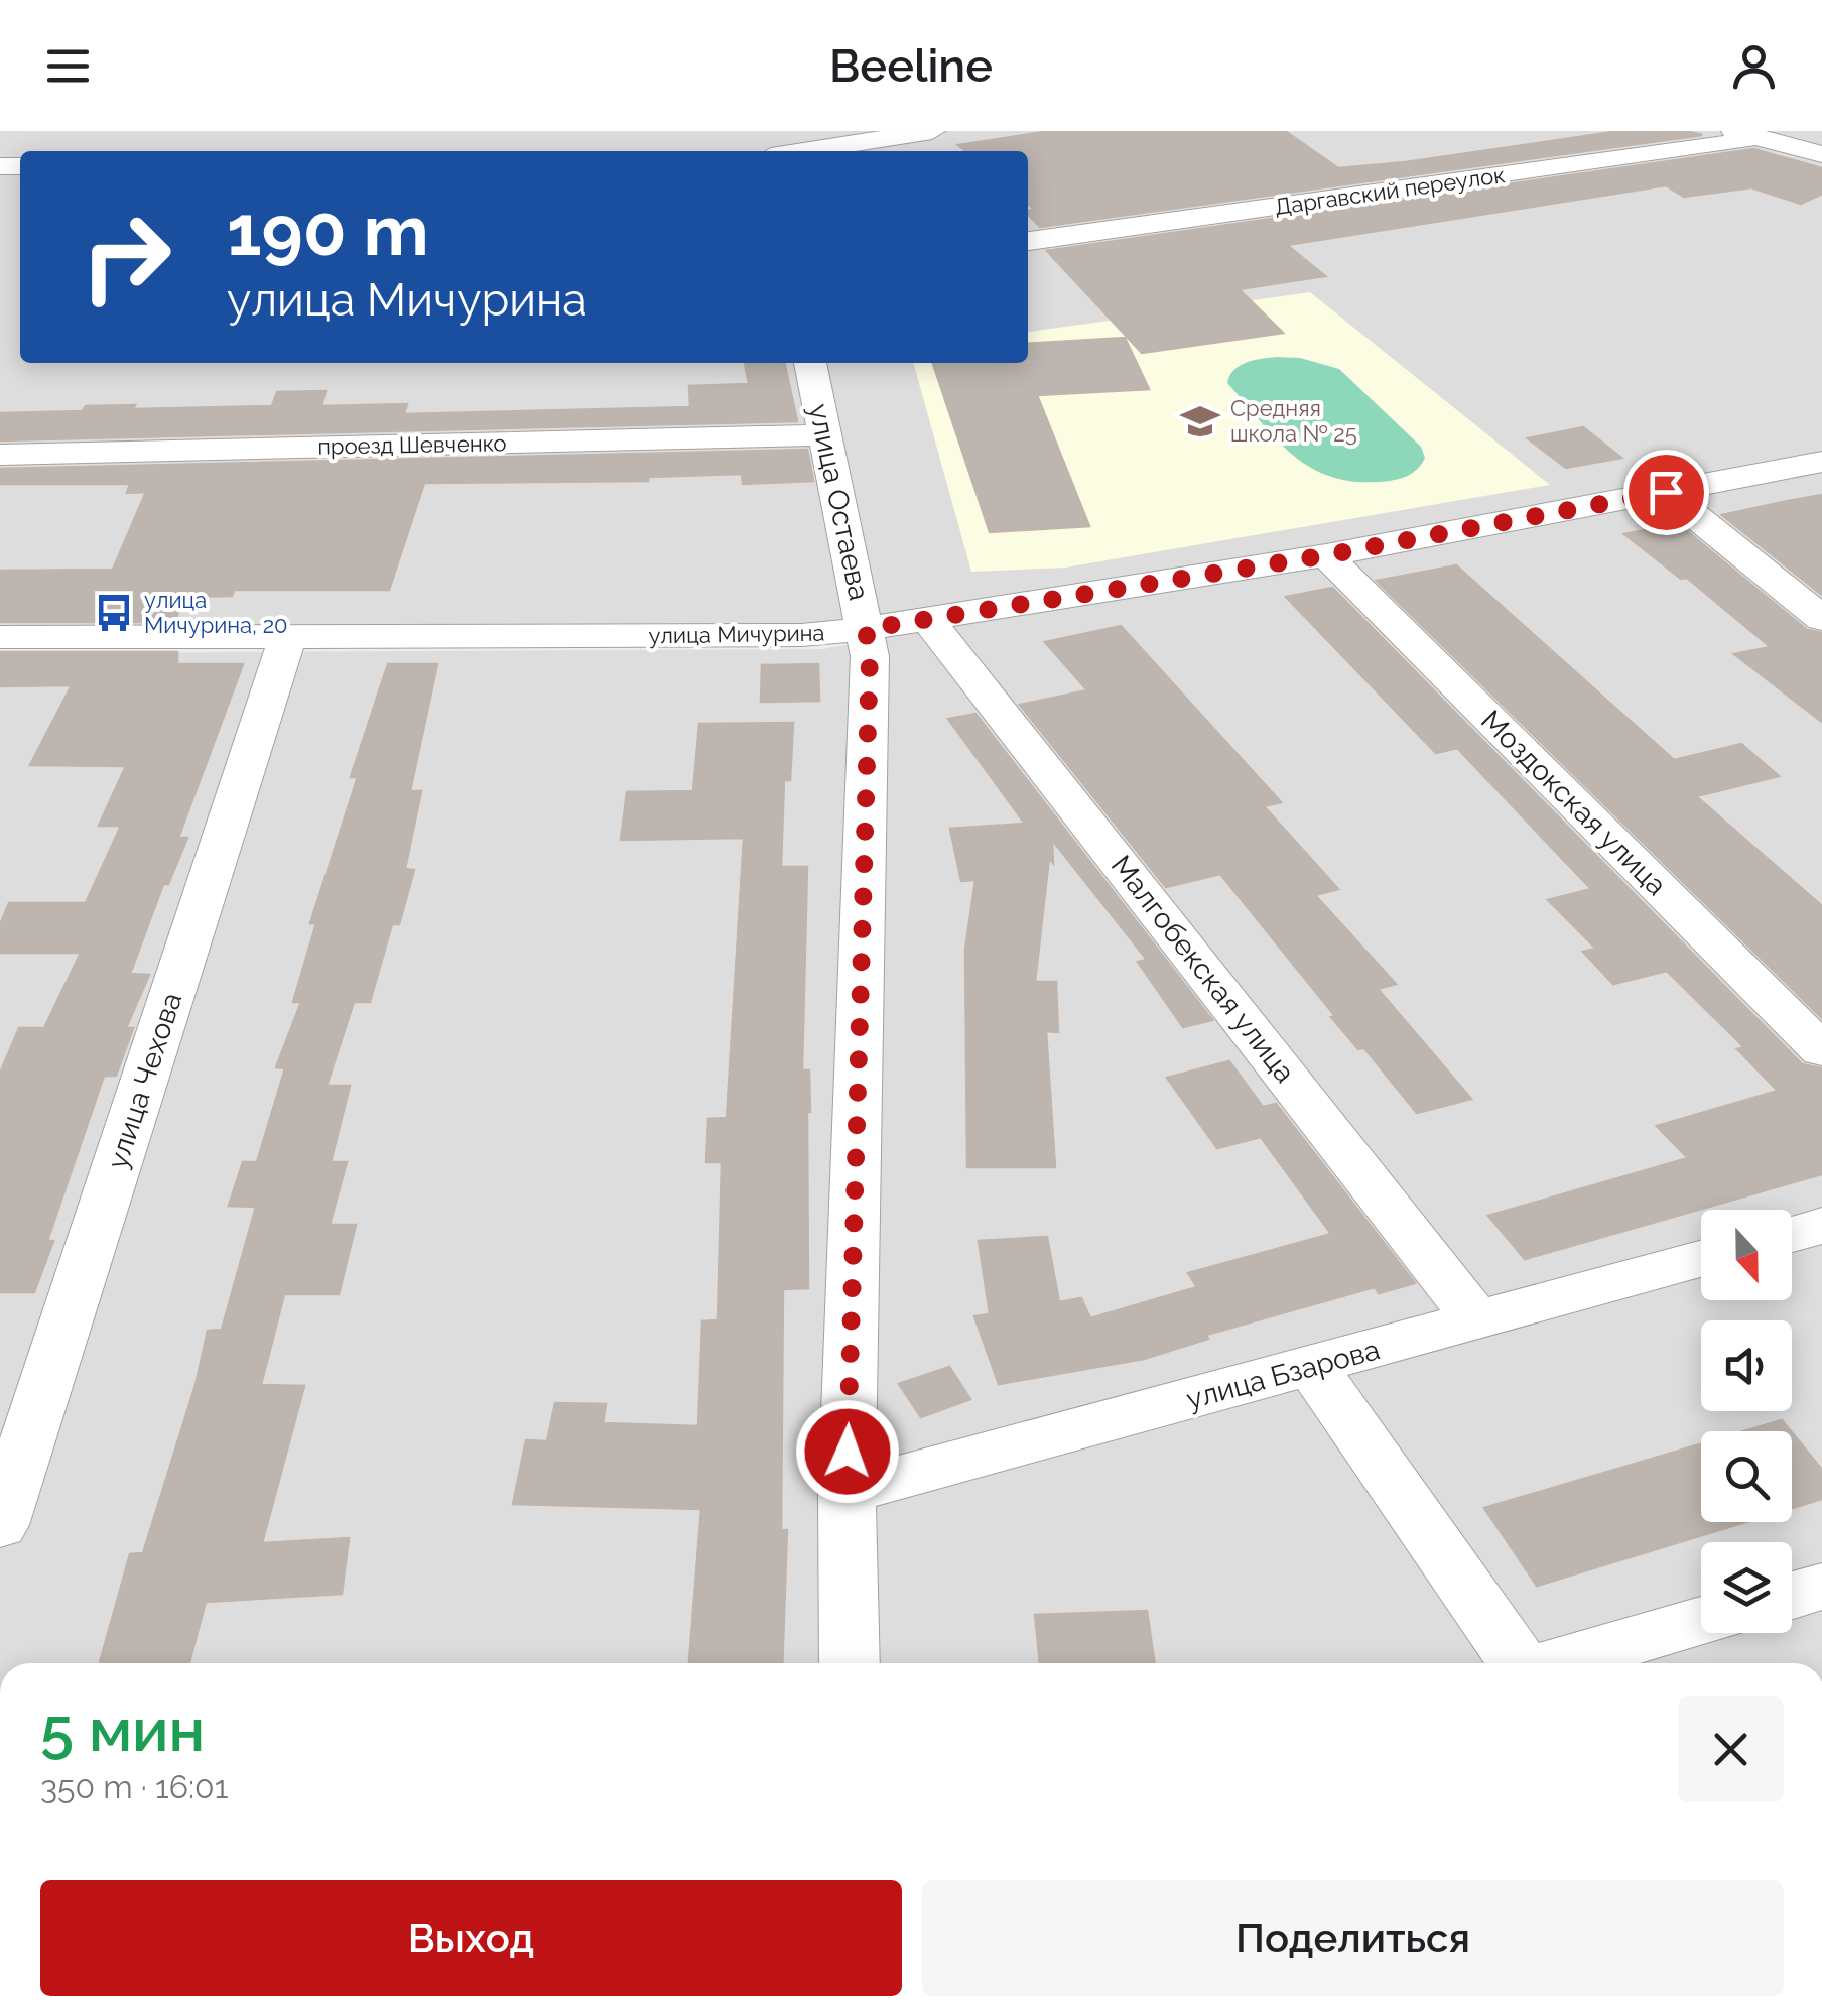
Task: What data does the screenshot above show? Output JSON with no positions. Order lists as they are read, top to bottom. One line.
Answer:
{"streets":{"street":["Даргавский переулок","проезд Шевченко","улица Остаева","улица Мичурина","Моздокская улица","Малгобекская улица","улица Чехова","улица Бзарова"]},"crossings":[["проезд Шевченко","улица Остаева"],["улица Остаева","улица Мичурина"],["улица Остаева","улица Бзарова"],["улица Мичурина","Моздокская улица"],["улица Мичурина","Малгобекская улица"],["улица Мичурина","улица Чехова"],["Малгобекская улица","улица Бзарова"]],"places":{"school or university":["Средняя школа № 25"],"bus stop":["улица Мичурина, 20"]},"north":"bottom","page":{"header":"Beeline","turn":["190 m","улица Мичурина"],"heading":["5 мин","350 m · 16:01"],"buttons":["Выход","Поделиться"]}}
